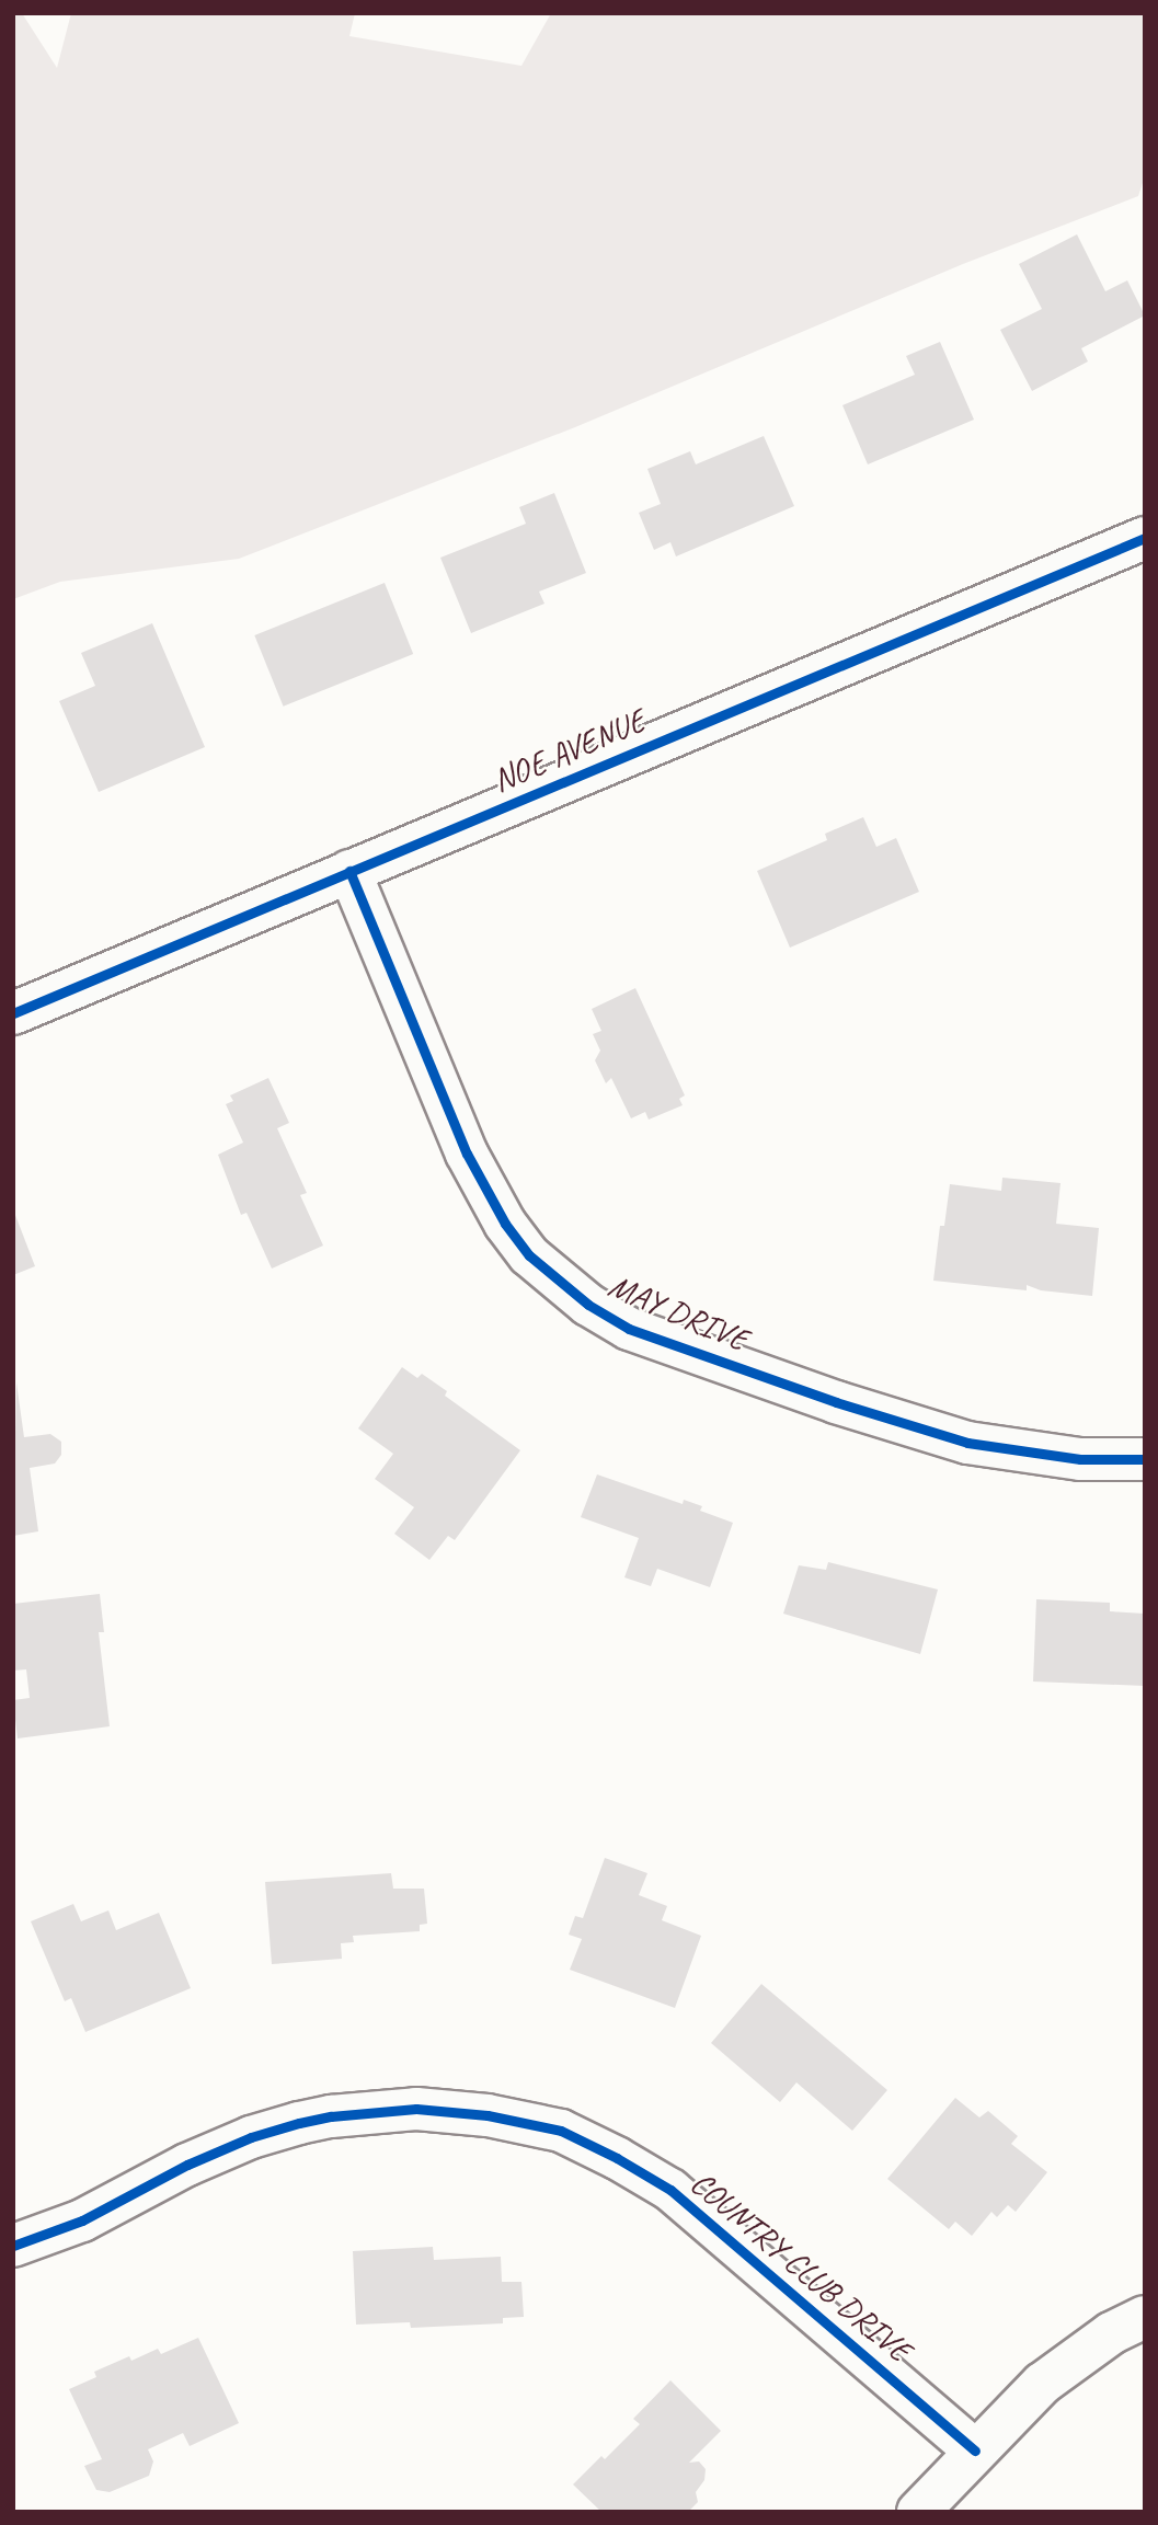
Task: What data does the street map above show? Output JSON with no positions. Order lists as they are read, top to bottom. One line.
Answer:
{"streets":{"street":["NOE AVENUE","MAY DRIVE","COUNTRY CLUB DRIVE"]},"crossings":[["NOE AVENUE","MAY DRIVE"]]}
